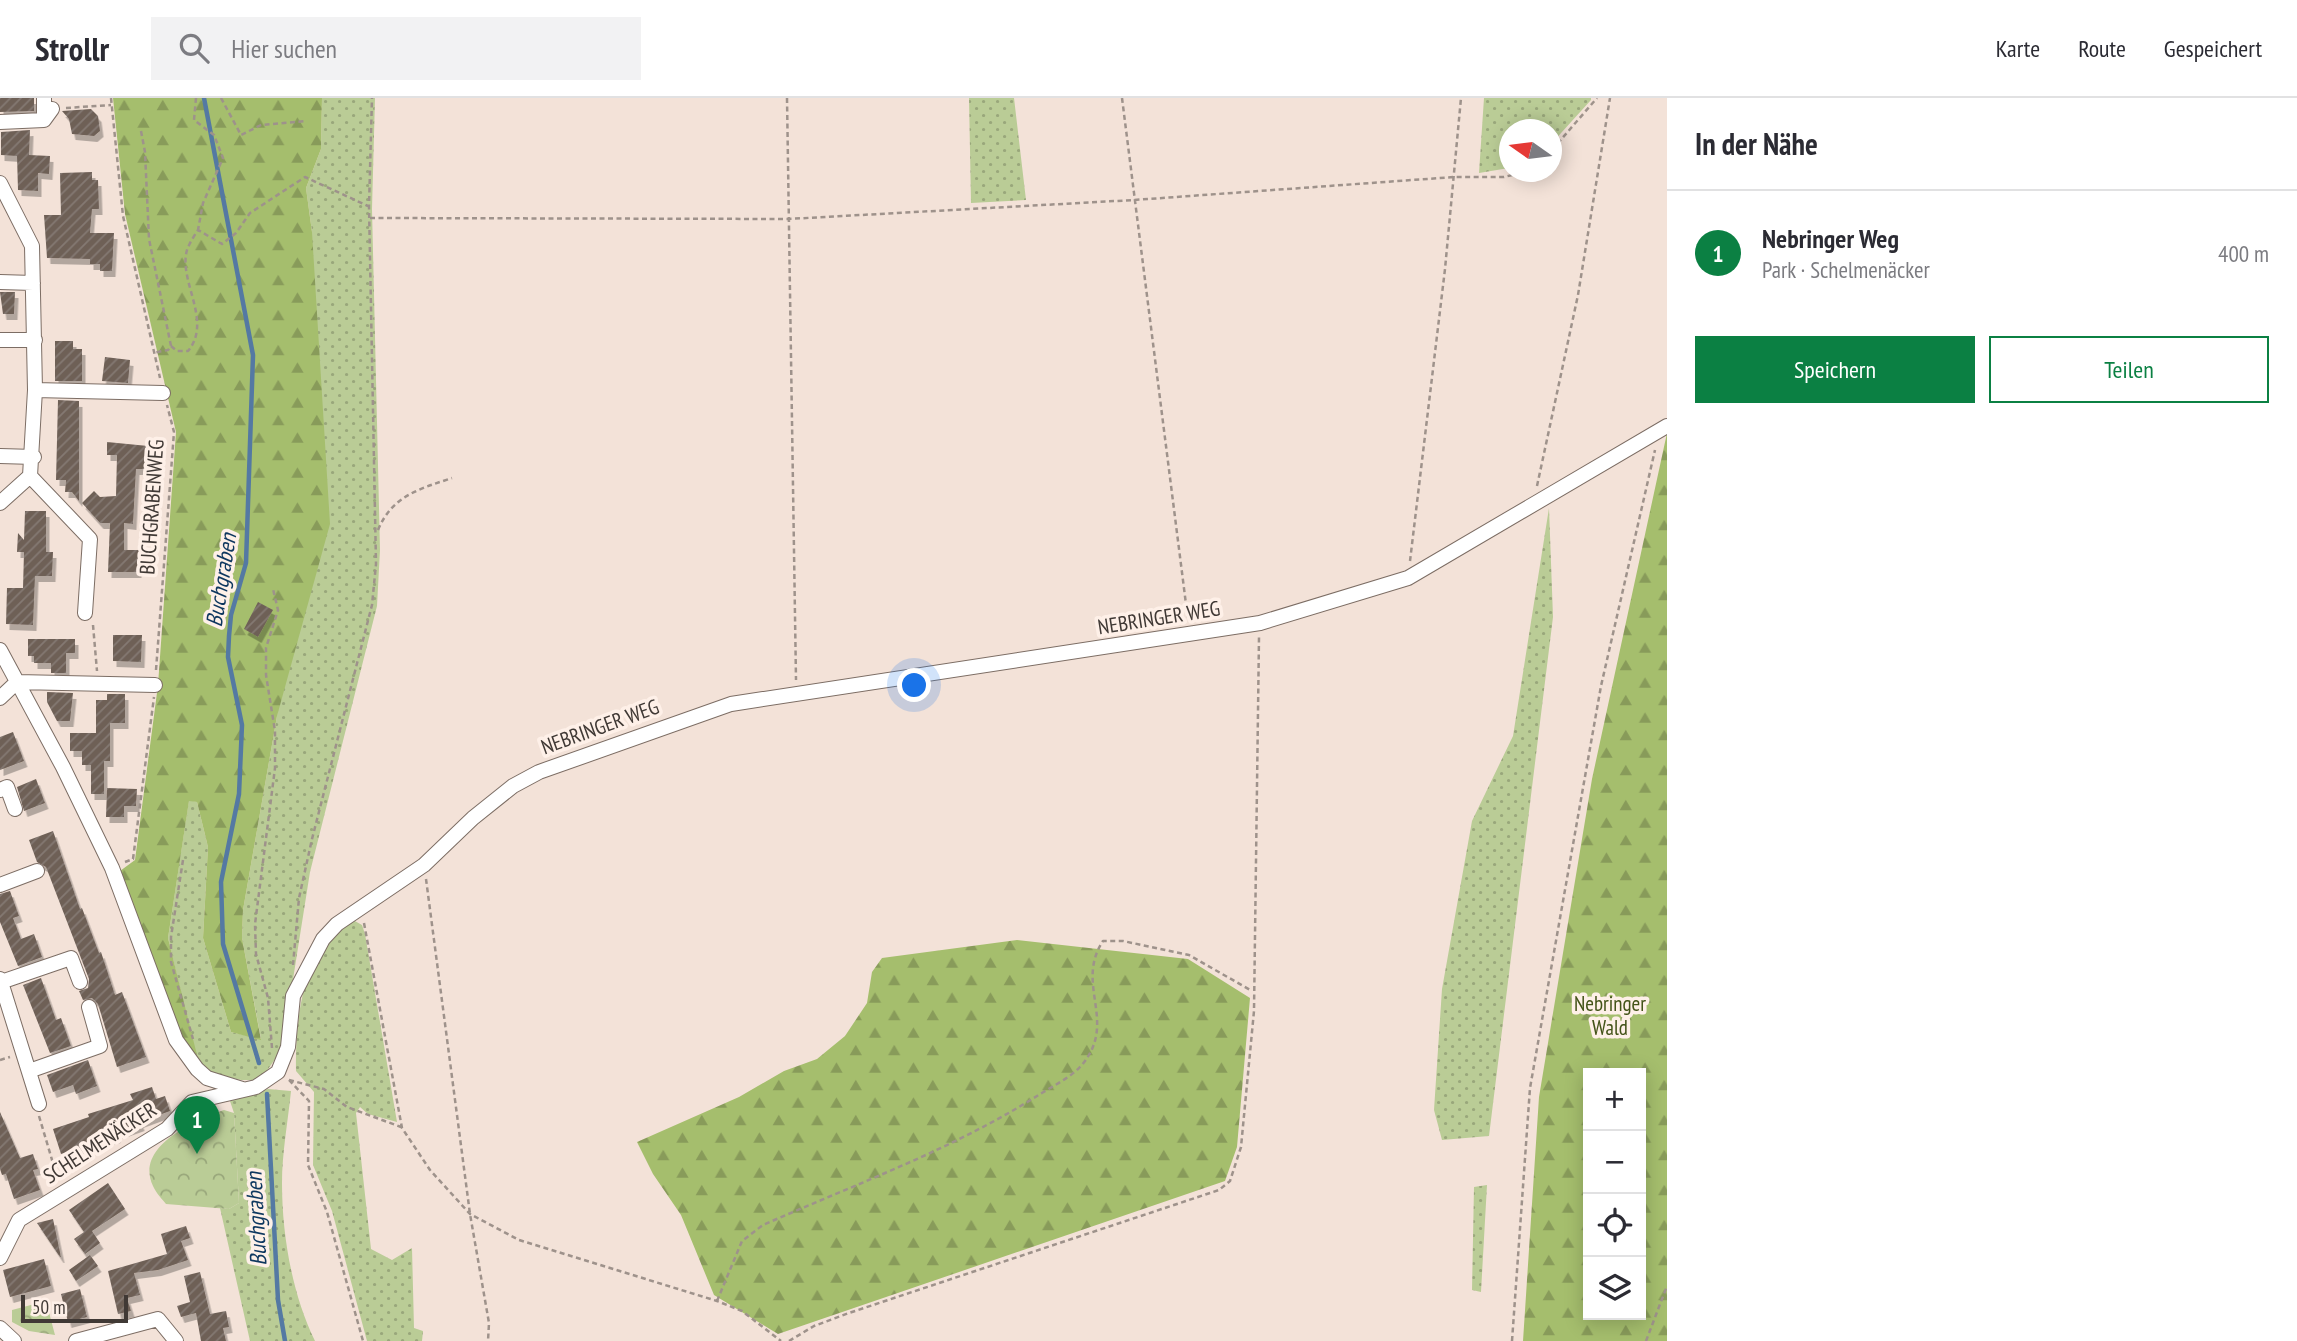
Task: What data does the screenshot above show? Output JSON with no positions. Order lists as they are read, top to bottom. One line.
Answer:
{"streets":{"street":["NEBRINGER WEG","SCHELMENÄCKER"],"path":["BUCHGRABENWEG"]},"water":["Buchgraben"],"parks":["Nebringer Wald"],"scale_bar":"50 m","north":"left","page":{"header":"Strollr","search":"Hier suchen","nav":["Karte","Route","Gespeichert"],"heading":"In der Nähe","list":[{"mark":"1","name":"Nebringer Weg","note":"Park · Schelmenäcker","value":"400 m"}],"buttons":["Speichern","Teilen"],"map_buttons":["+","−"],"pins":"1","scale":"50 m"}}
